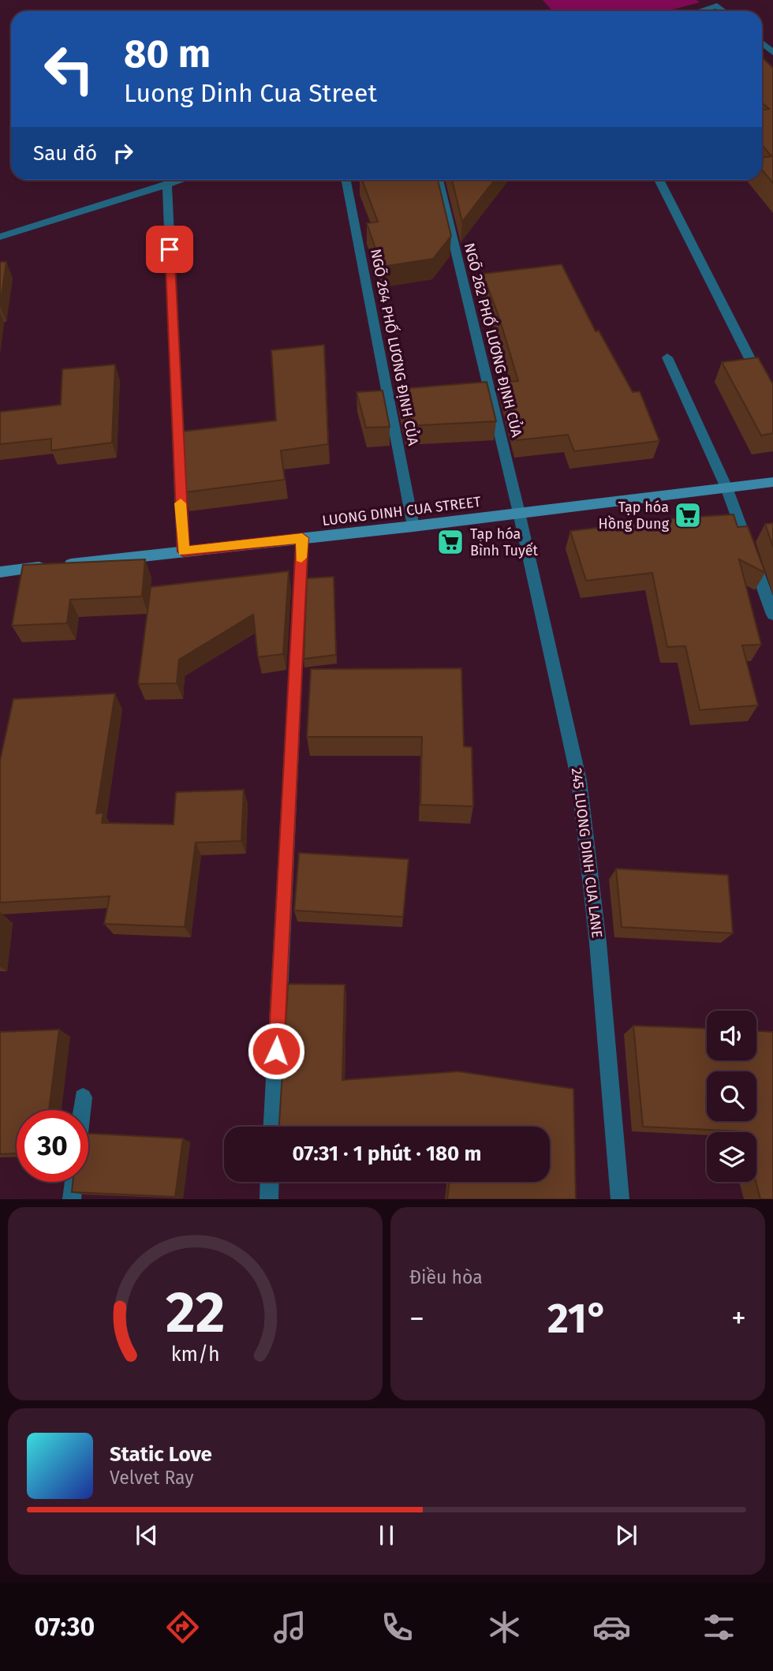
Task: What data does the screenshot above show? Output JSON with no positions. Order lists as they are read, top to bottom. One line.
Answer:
{"streets":{"main road":["LUONG DINH CUA STREET"],"street":["NGÕ 262 PHỐ LƯƠNG ĐỊNH CỦA","NGÕ 264 PHỐ LƯƠNG ĐỊNH CỦA","245 LUONG DINH CUA LANE"]},"crossings":[["NGÕ 262 PHỐ LƯƠNG ĐỊNH CỦA","LUONG DINH CUA STREET"],["NGÕ 262 PHỐ LƯƠNG ĐỊNH CỦA","245 LUONG DINH CUA LANE"],["NGÕ 264 PHỐ LƯƠNG ĐỊNH CỦA","LUONG DINH CUA STREET"],["LUONG DINH CUA STREET","245 LUONG DINH CUA LANE"]],"places":{"supermarket":["Tạp hóa Hồng Dung","Tạp hóa Bình Tuyết"]},"page":{"turn":["80 m","Luong Dinh Cua Street"],"then":"Sau đó","limit":"30","trip":"07:31 · 1 phút · 180 m","tile":"Điều hòa","heat":["−","21°","+"],"song":["Static Love","Velvet Ray"],"tabs":"07:30","gauge":["22","km/h"]}}
